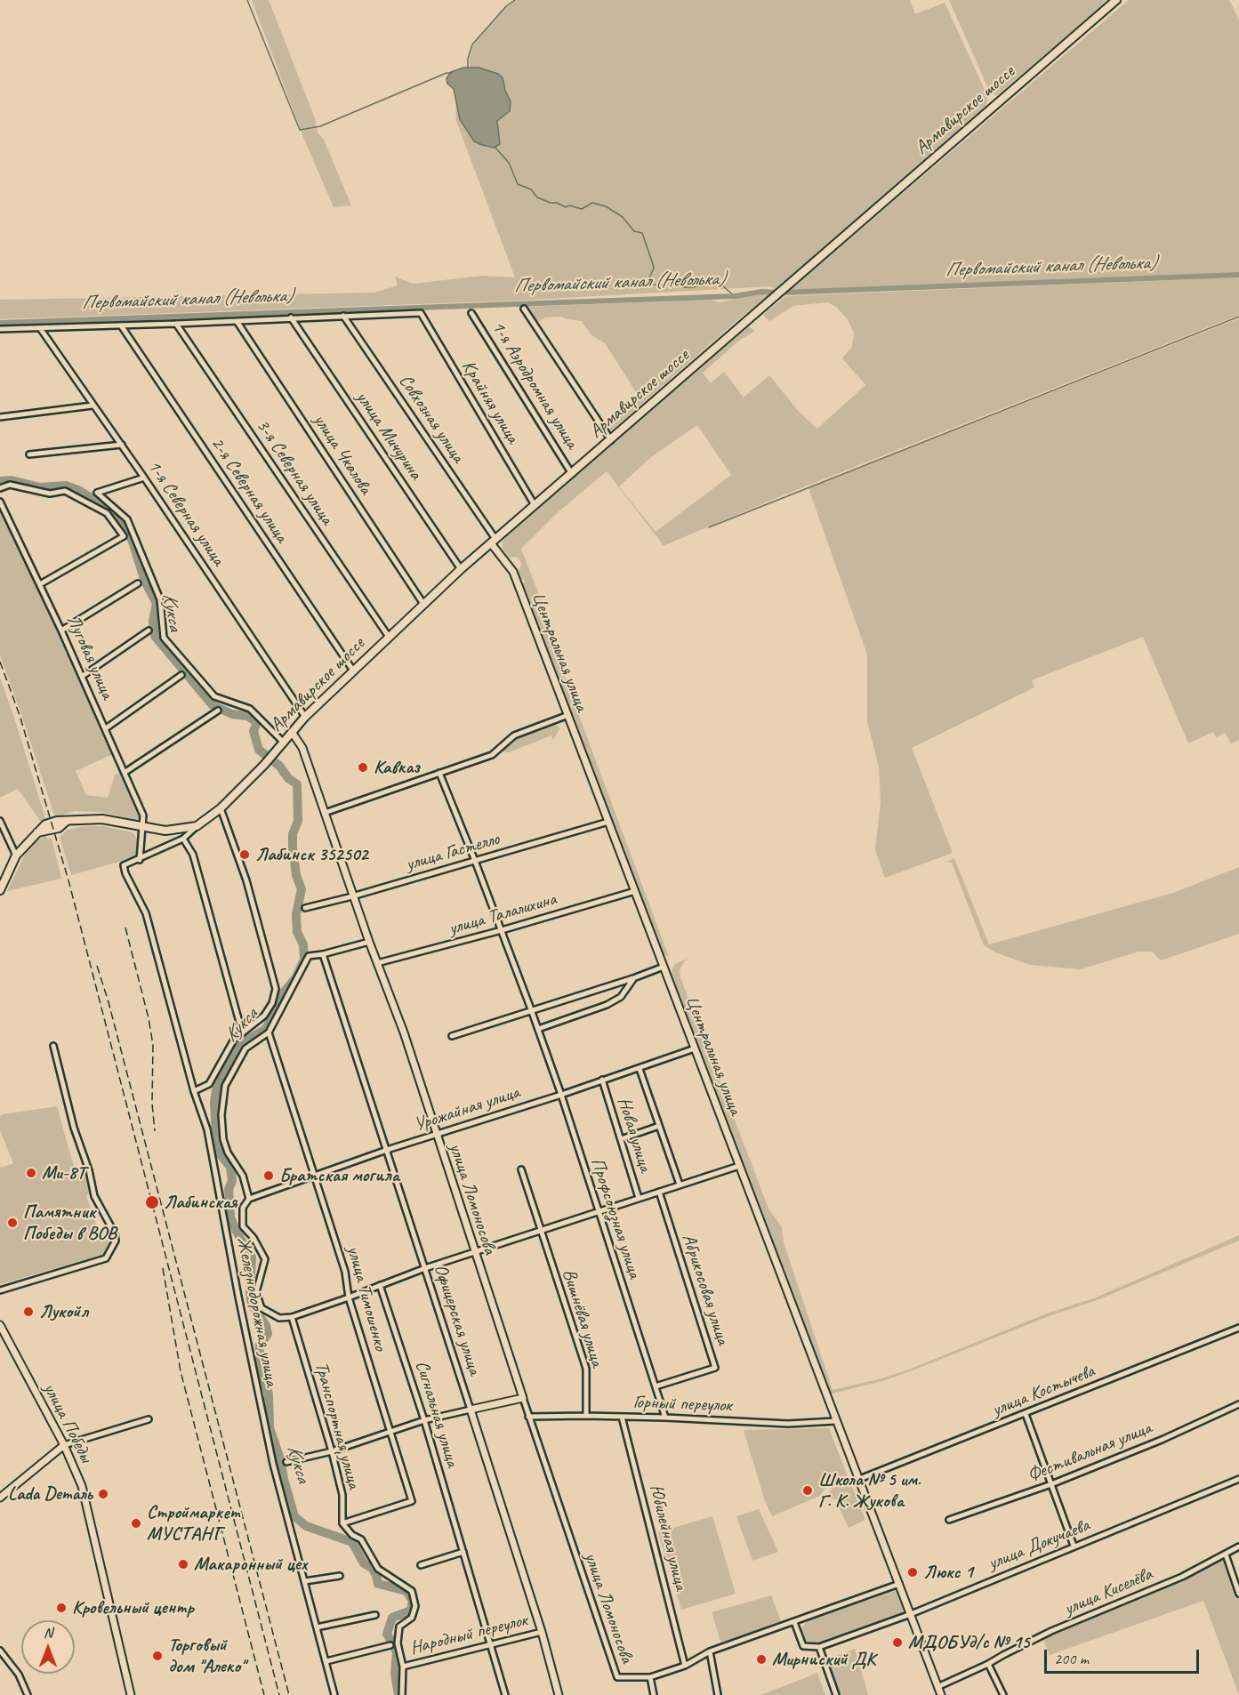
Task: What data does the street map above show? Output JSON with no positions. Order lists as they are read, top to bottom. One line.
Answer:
{"streets":{"main road":["Армавирское шоссе"],"street":["1-я Аэродромная улица","Крайняя улица","Совхозная улица","улица Мичурина","улица Чкалова","3-я Северная улица","2-я Северная улица","1-я Северная улица","Центральная улица","Луговая улица","улица Гастелло","улица Талалихина","Урожайная улица","Новая улица","улица Ломоносова","Профсоюзная улица","Абрикосовая улица","улица Тимошенко","Железнодорожная улица","Вишнёвая улица","Офицерская улица","улица Костычева","Горный переулок","Сигнальная улица","улица Победы","Транспортная улица","Фестивальная улица","Юбилейная улица","улица Докучаева","улица Киселёва","Народный переулок"]},"crossings":[["Армавирское шоссе","1-я Аэродромная улица"],["Армавирское шоссе","Крайняя улица"],["Армавирское шоссе","Совхозная улица"],["Армавирское шоссе","улица Мичурина"],["Армавирское шоссе","улица Чкалова"],["Армавирское шоссе","3-я Северная улица"],["Армавирское шоссе","2-я Северная улица"],["Армавирское шоссе","1-я Северная улица"],["Армавирское шоссе","Центральная улица"],["Армавирское шоссе","Луговая улица"],["Армавирское шоссе","улица Ломоносова"],["Армавирское шоссе","Железнодорожная улица"],["Крайняя улица","Совхозная улица"],["Совхозная улица","Центральная улица"],["Центральная улица","улица Гастелло"],["Центральная улица","улица Талалихина"],["Центральная улица","Урожайная улица"],["Центральная улица","Новая улица"],["Центральная улица","улица Костычева"],["Центральная улица","Горный переулок"],["Центральная улица","улица Докучаева"],["Центральная улица","улица Киселёва"],["улица Гастелло","улица Ломоносова"],["улица Гастелло","Профсоюзная улица"],["улица Талалихина","улица Ломоносова"],["улица Талалихина","Профсоюзная улица"],["Урожайная улица","Новая улица"],["Урожайная улица","улица Ломоносова"],["Урожайная улица","Профсоюзная улица"],["Урожайная улица","улица Тимошенко"],["Урожайная улица","Железнодорожная улица"],["Урожайная улица","Офицерская улица"],["Новая улица","улица Ломоносова"],["Новая улица","Профсоюзная улица"],["Новая улица","Абрикосовая улица"],["Новая улица","улица Тимошенко"],["Новая улица","Железнодорожная улица"],["Новая улица","Вишнёвая улица"],["Новая улица","Офицерская улица"],["Новая улица","Сигнальная улица"],["Новая улица","Транспортная улица"],["улица Ломоносова","Горный переулок"],["Профсоюзная улица","Абрикосовая улица"],["Профсоюзная улица","Горный переулок"],["улица Тимошенко","Транспортная улица"],["Железнодорожная улица","Транспортная улица"],["Вишнёвая улица","Горный переулок"],["Офицерская улица","Народный переулок"],["Горный переулок","Юбилейная улица"],["Сигнальная улица","Народный переулок"]],"water":["Первомайский канал (Неволька)","Кукса"],"places":["Кавказ","Лабинск 352502","Ми-8Т","Братская могила","Лабинская","Памятник Победы в ВОВ","Лукойл","Школа № 5 им. Г. К. Жукова","Lada Dеталь","Строймаркет МУСТАНГ","Макаронный цех","Люкс 1","Кровельный центр","МДОБУд/с № 15","Торговый дом \"Алеко\"","Мирниский ДК"],"scale_bar":"200 m","north":"top"}
